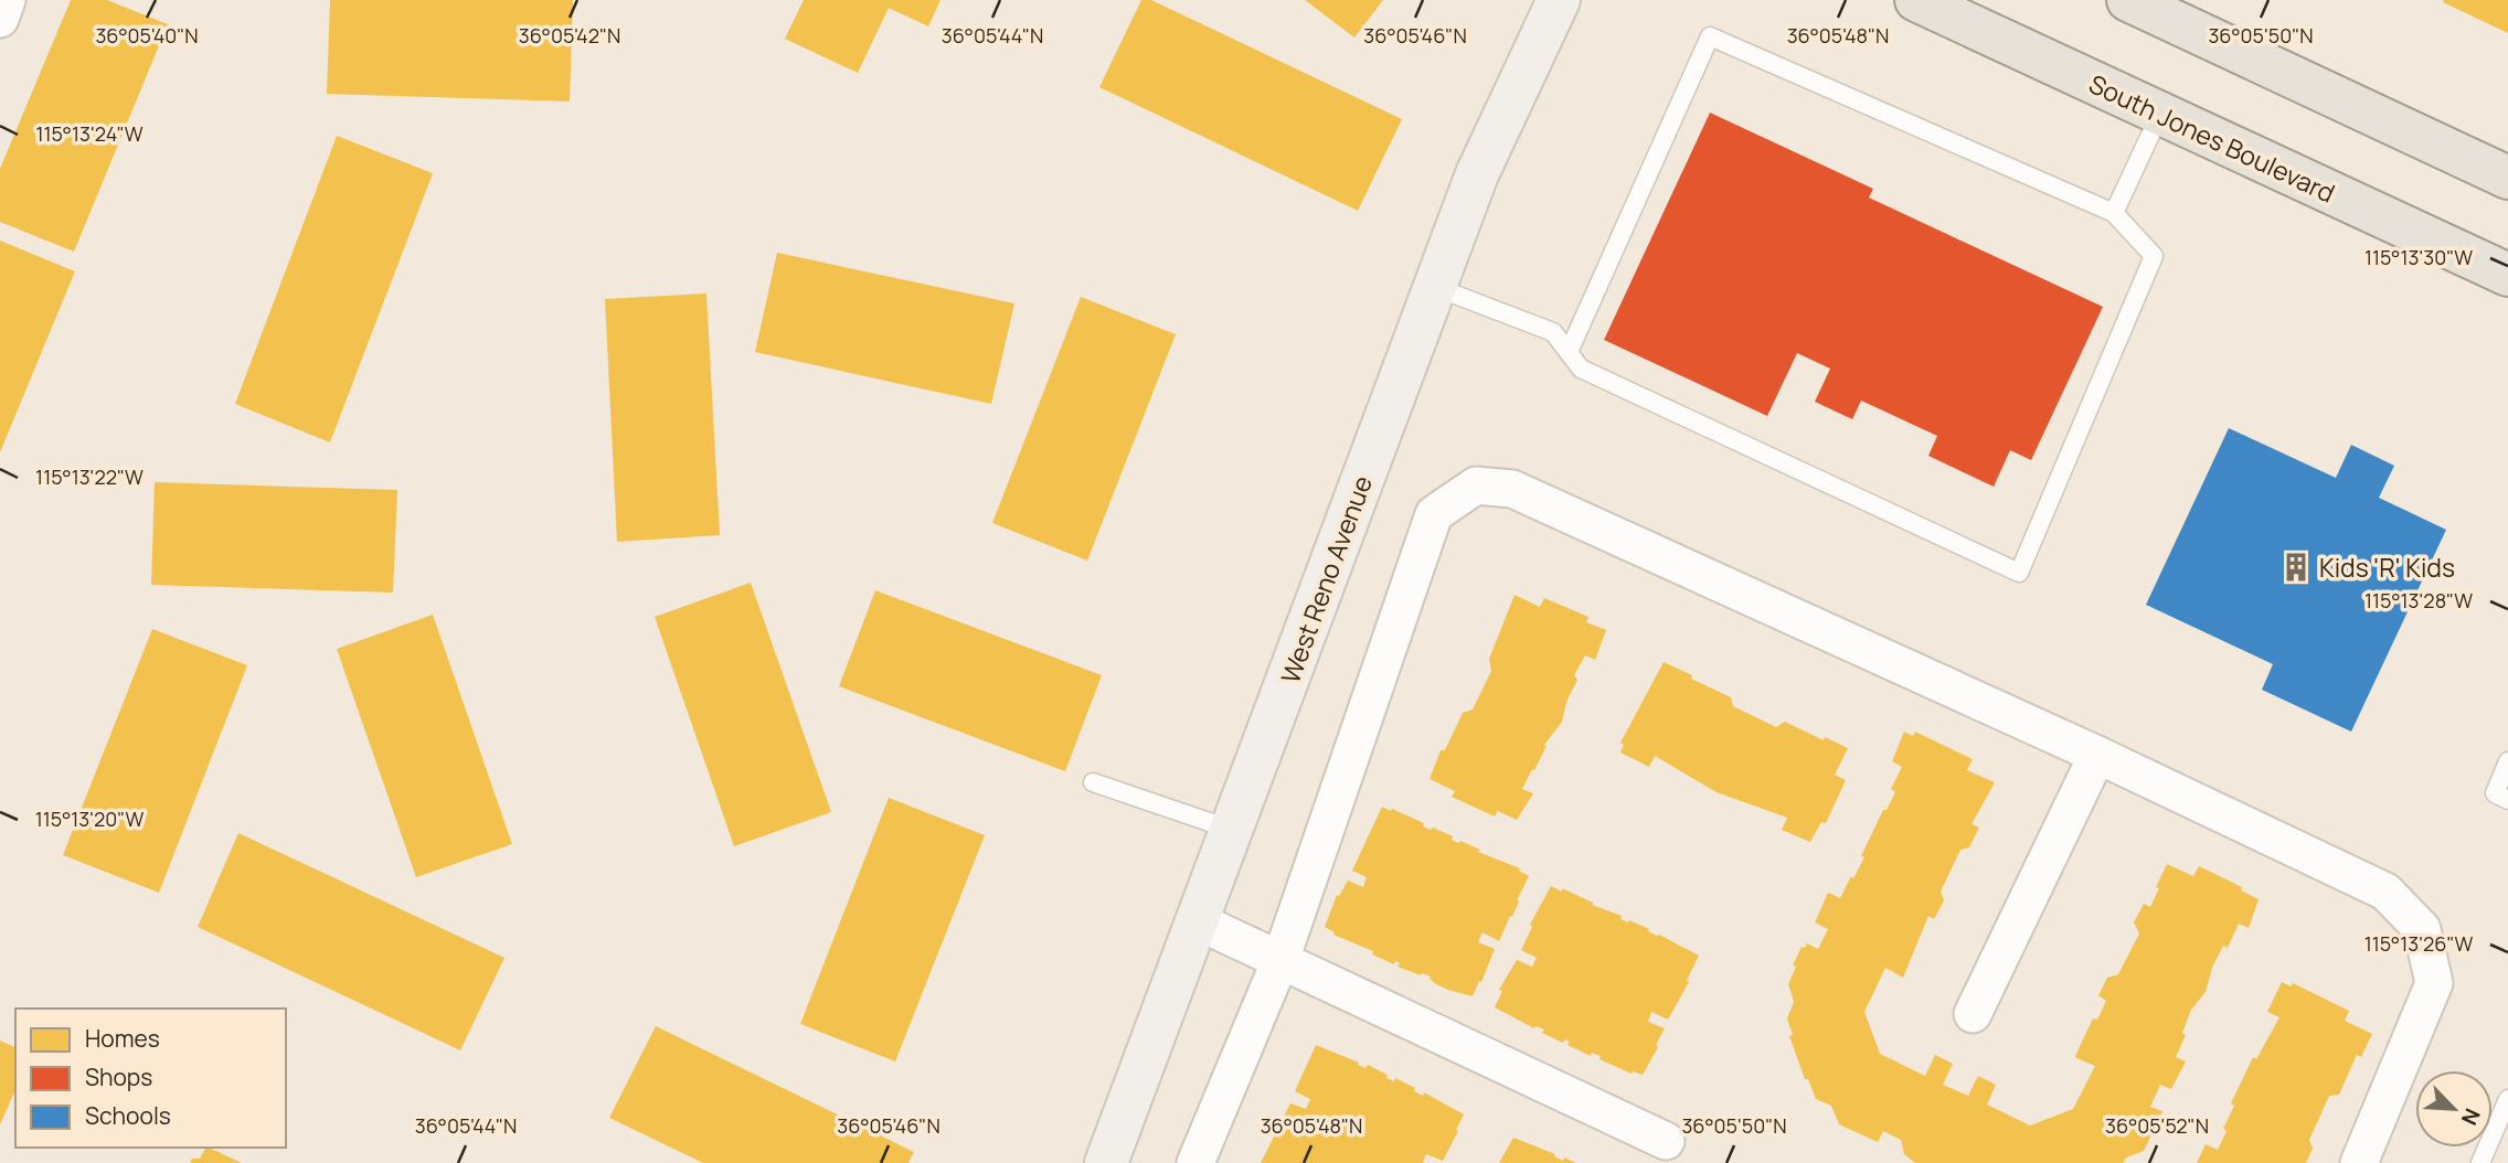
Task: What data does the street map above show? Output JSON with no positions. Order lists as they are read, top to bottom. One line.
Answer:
{"streets":{"main road":["South Jones Boulevard"],"street":["West Reno Avenue"]},"places":{"building":["Kids 'R' Kids"]},"legend":["Homes","Shops","Schools"],"north":"bottom right","coordinates":["36°05'40\"N","36°05'42\"N","36°05'44\"N","36°05'46\"N","36°05'48\"N","36°05'50\"N","115°13'24\"W","115°13'30\"W","115°13'22\"W","115°13'28\"W","115°13'20\"W","115°13'26\"W","36°05'52\"N"]}
